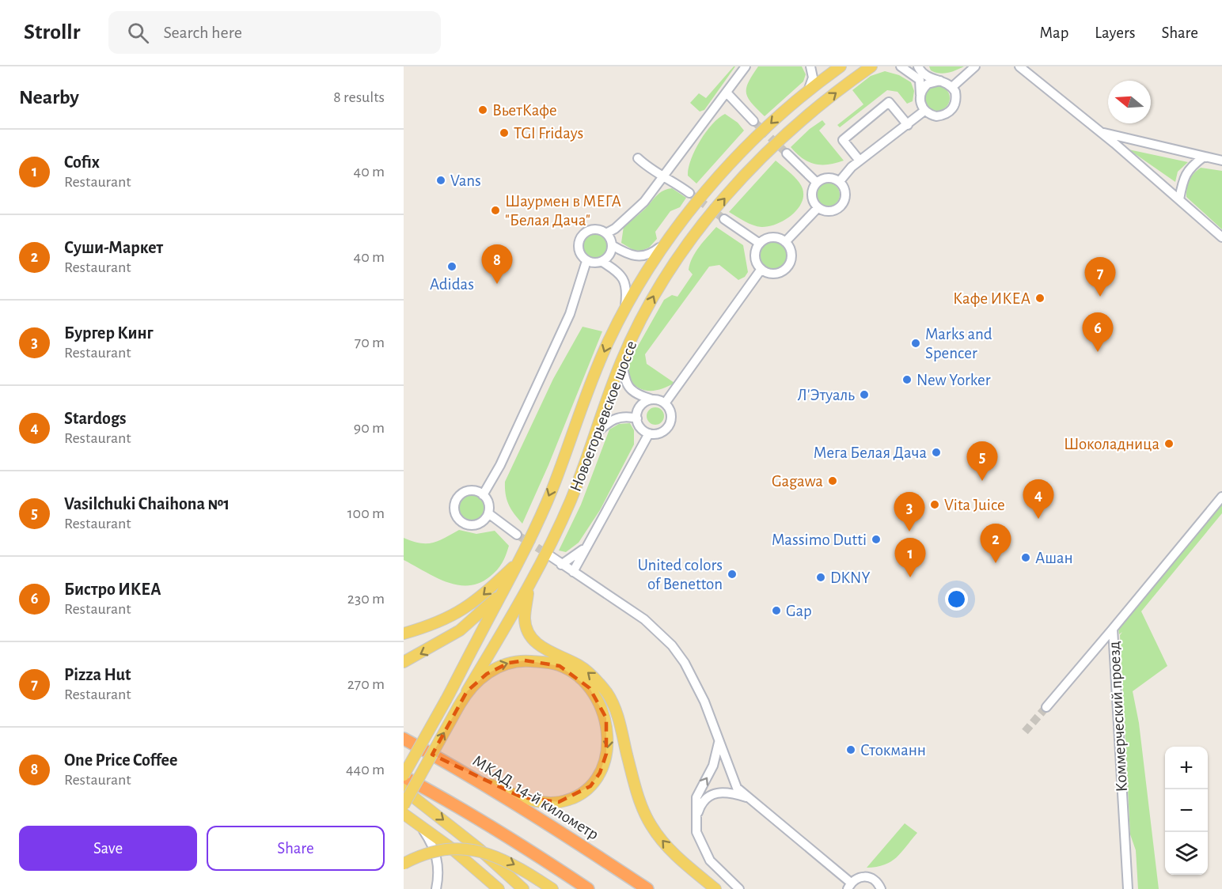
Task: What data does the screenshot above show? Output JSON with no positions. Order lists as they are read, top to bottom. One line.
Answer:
{"streets":{"highway":["МКАД, 14-й километр"],"main road":["Новоегорьевское шоссе"],"street":["Коммерческий проезд"]},"places":["ВьетКафе","TGI Fridays","Vans","Шаурмен в МЕГА \"Белая Дача\"","Adidas","Кафе ИКЕА","Marks and Spencer","New Yorker","Л'Этуаль","Шоколадница","Мега Белая Дача","Gagawa","Vita Juice","Massimo Dutti","Ашан","United colors of Benetton","DKNY","Gap","Стокманн"],"north":"left","page":{"header":"Strollr","search":"Search here","nav":["Map","Layers","Share"],"heading":["Nearby","8 results"],"list":[{"mark":"1","name":"Cofix","note":"Restaurant","value":"40 m"},{"mark":"2","name":"Суши-Маркет","note":"Restaurant","value":"40 m"},{"mark":"3","name":"Бургер Кинг","note":"Restaurant","value":"70 m"},{"mark":"4","name":"Stardogs","note":"Restaurant","value":"90 m"},{"mark":"5","name":"Vasilchuki Chaihona №1","note":"Restaurant","value":"100 m"},{"mark":"6","name":"Бистро ИКЕА","note":"Restaurant","value":"230 m"},{"mark":"7","name":"Pizza Hut","note":"Restaurant","value":"270 m"},{"mark":"8","name":"One Price Coffee","note":"Restaurant","value":"440 m"}],"pins":["8","7","6","5","4","3","2","1"],"map_buttons":["+","−"],"buttons":["Save","Share"]}}
